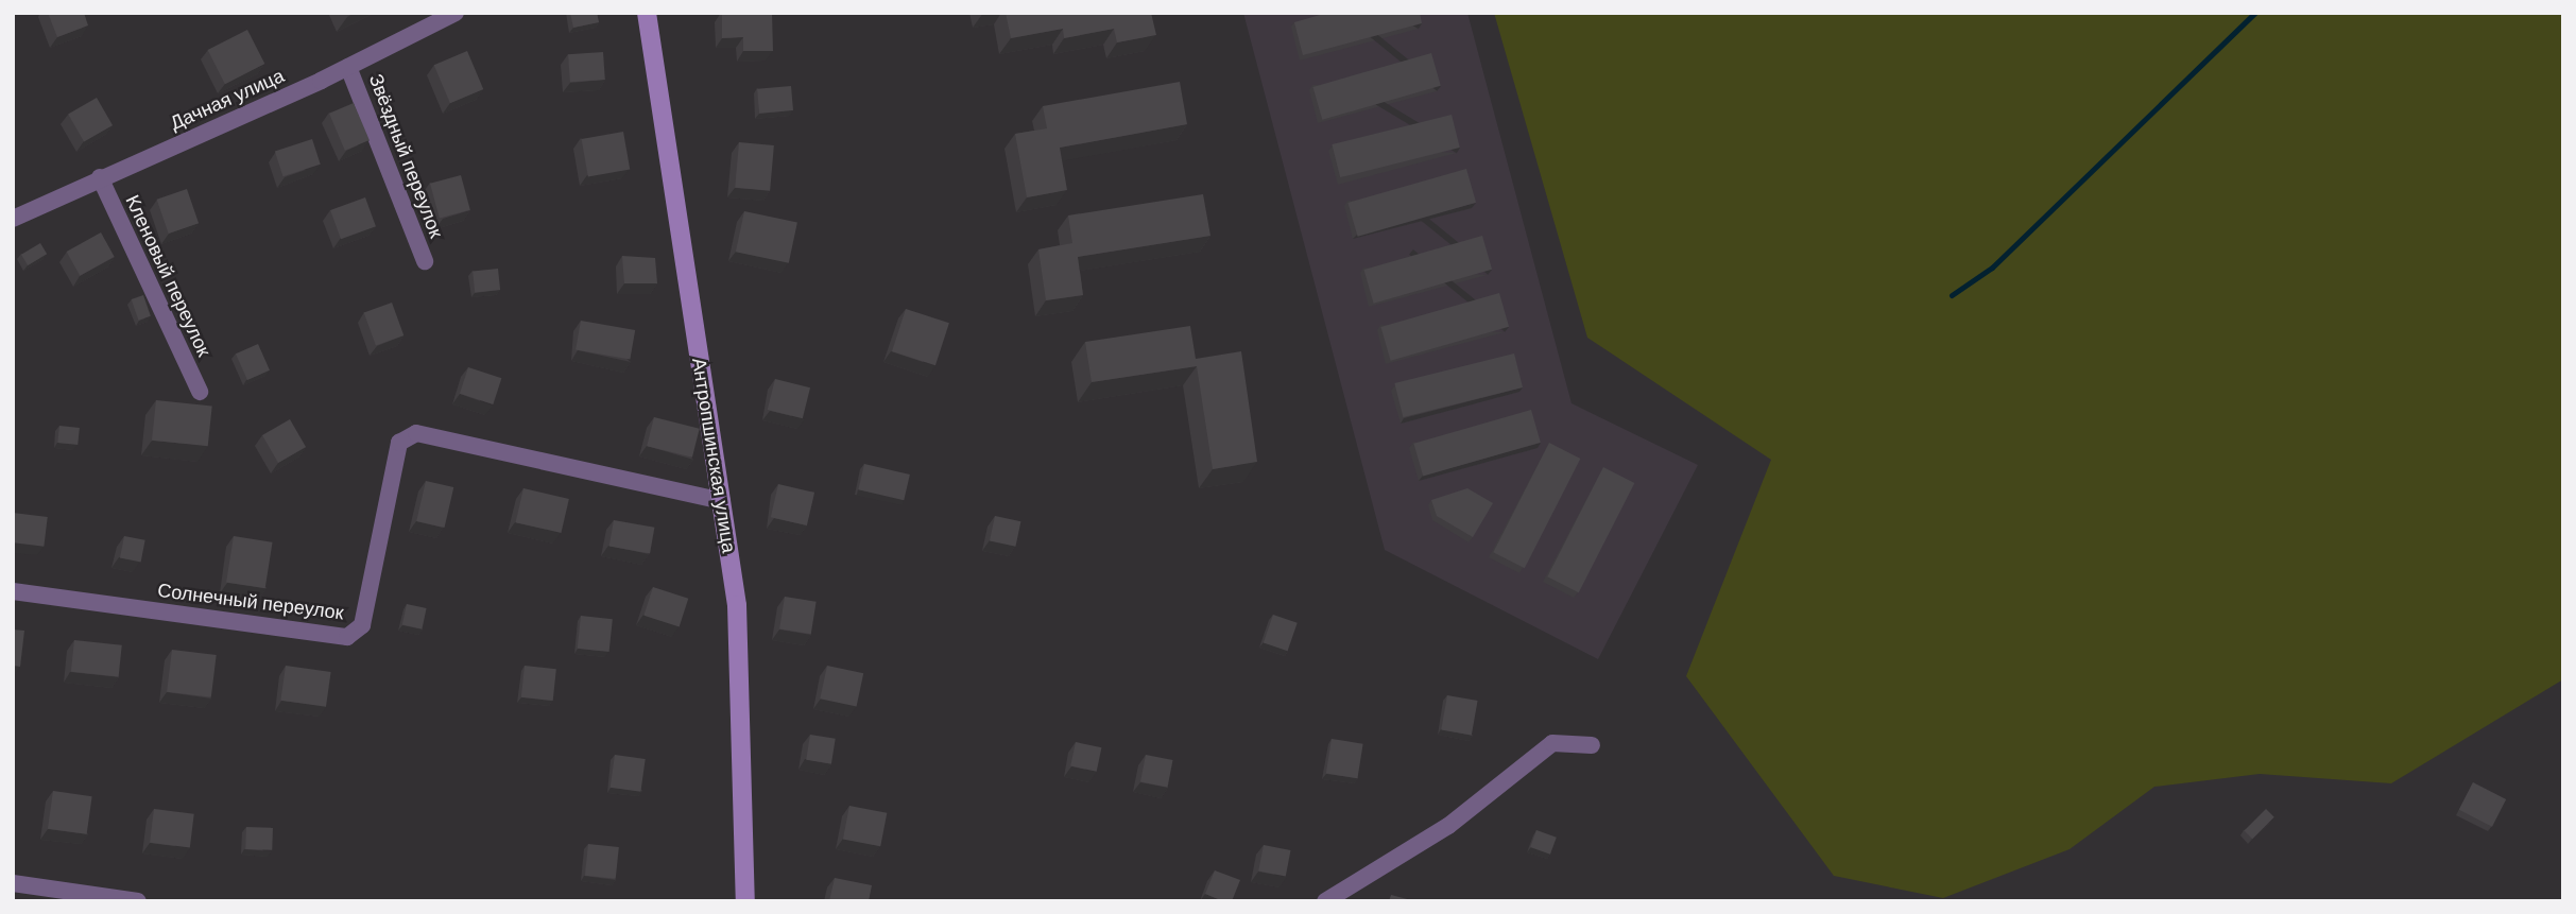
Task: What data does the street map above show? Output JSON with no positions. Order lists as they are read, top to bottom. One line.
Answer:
{"streets":{"street":["Дачная улица","Звёздный переулок","Кленовый переулок","Антропшинская улица","Солнечный переулок"]},"crossings":[["Дачная улица","Звёздный переулок"],["Дачная улица","Кленовый переулок"],["Антропшинская улица","Солнечный переулок"]]}
